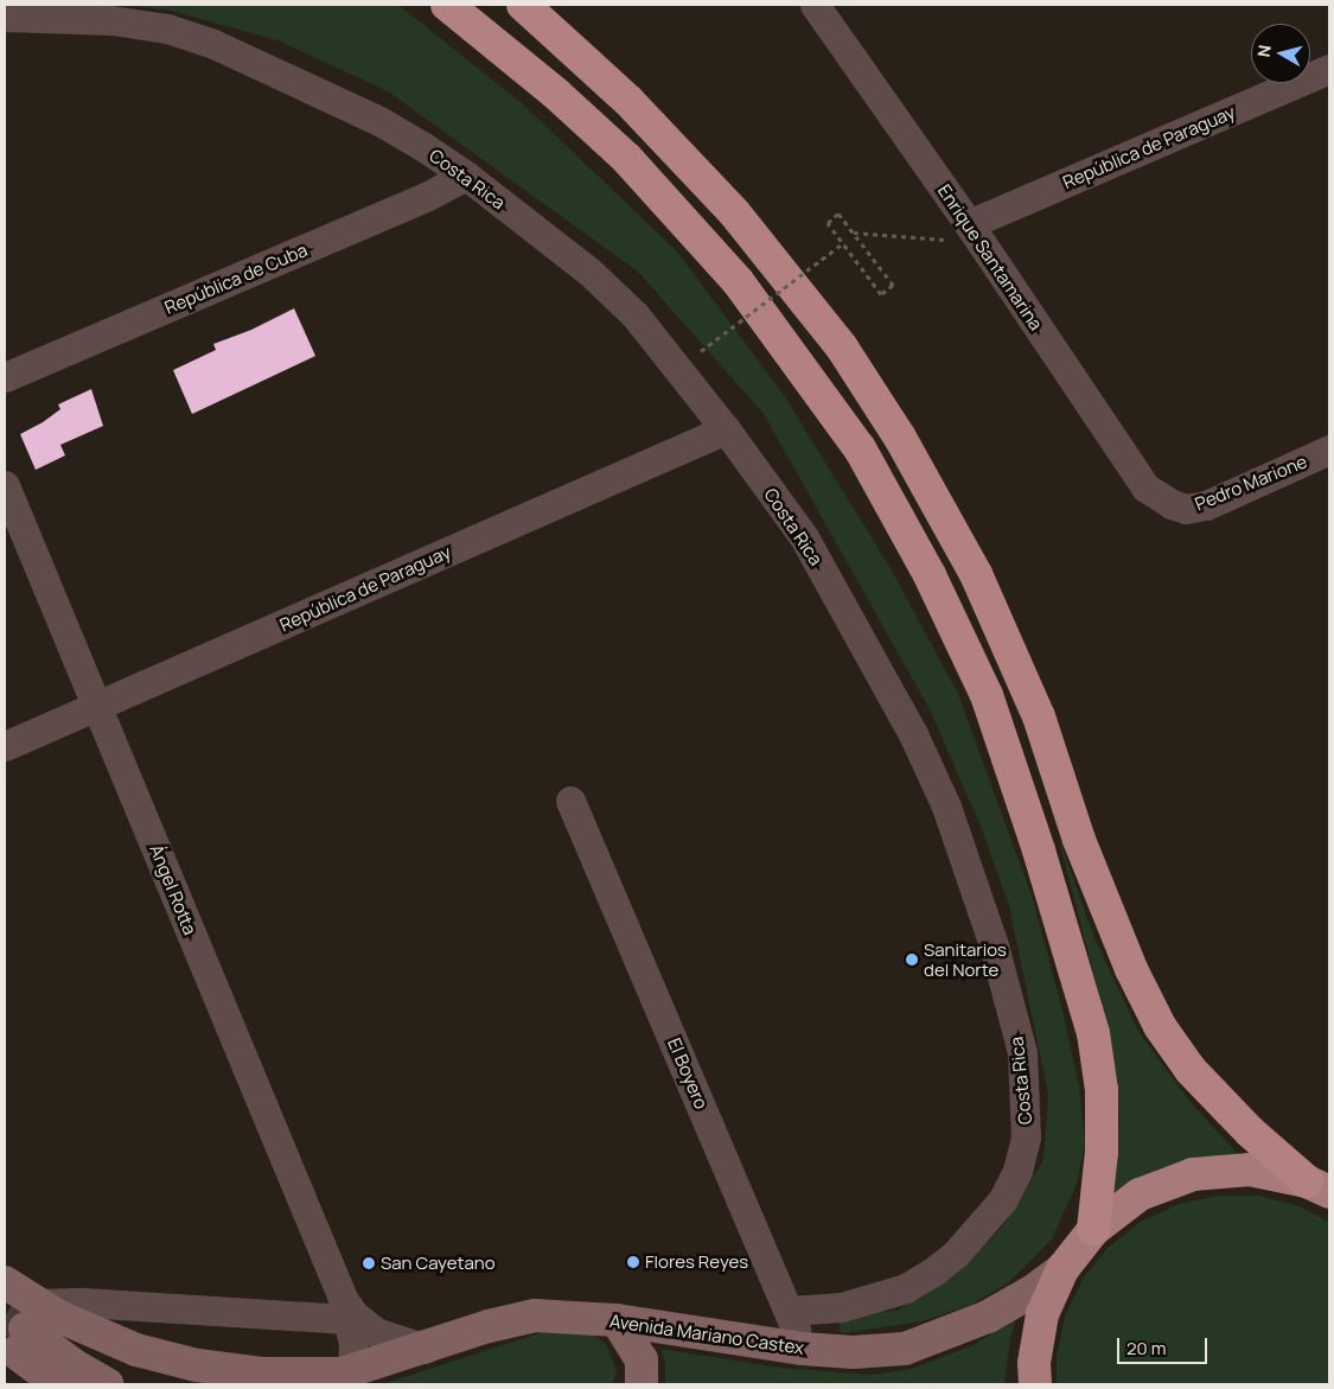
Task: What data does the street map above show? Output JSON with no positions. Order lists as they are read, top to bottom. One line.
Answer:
{"streets":{"main road":["Avenida Mariano Castex"],"street":["República de Paraguay","Costa Rica","Enrique Santamarina","República de Cuba","Pedro Marione","Ángel Rotta","El Boyero"]},"crossings":[["República de Paraguay","Costa Rica"],["República de Paraguay","Enrique Santamarina"],["República de Paraguay","Ángel Rotta"],["Costa Rica","República de Cuba"],["Costa Rica","El Boyero"],["Enrique Santamarina","Pedro Marione"],["Ángel Rotta","Avenida Mariano Castex"],["El Boyero","Avenida Mariano Castex"]],"places":["Sanitarios del Norte","Flores Reyes","San Cayetano"],"scale_bar":"20 m","north":"left"}
